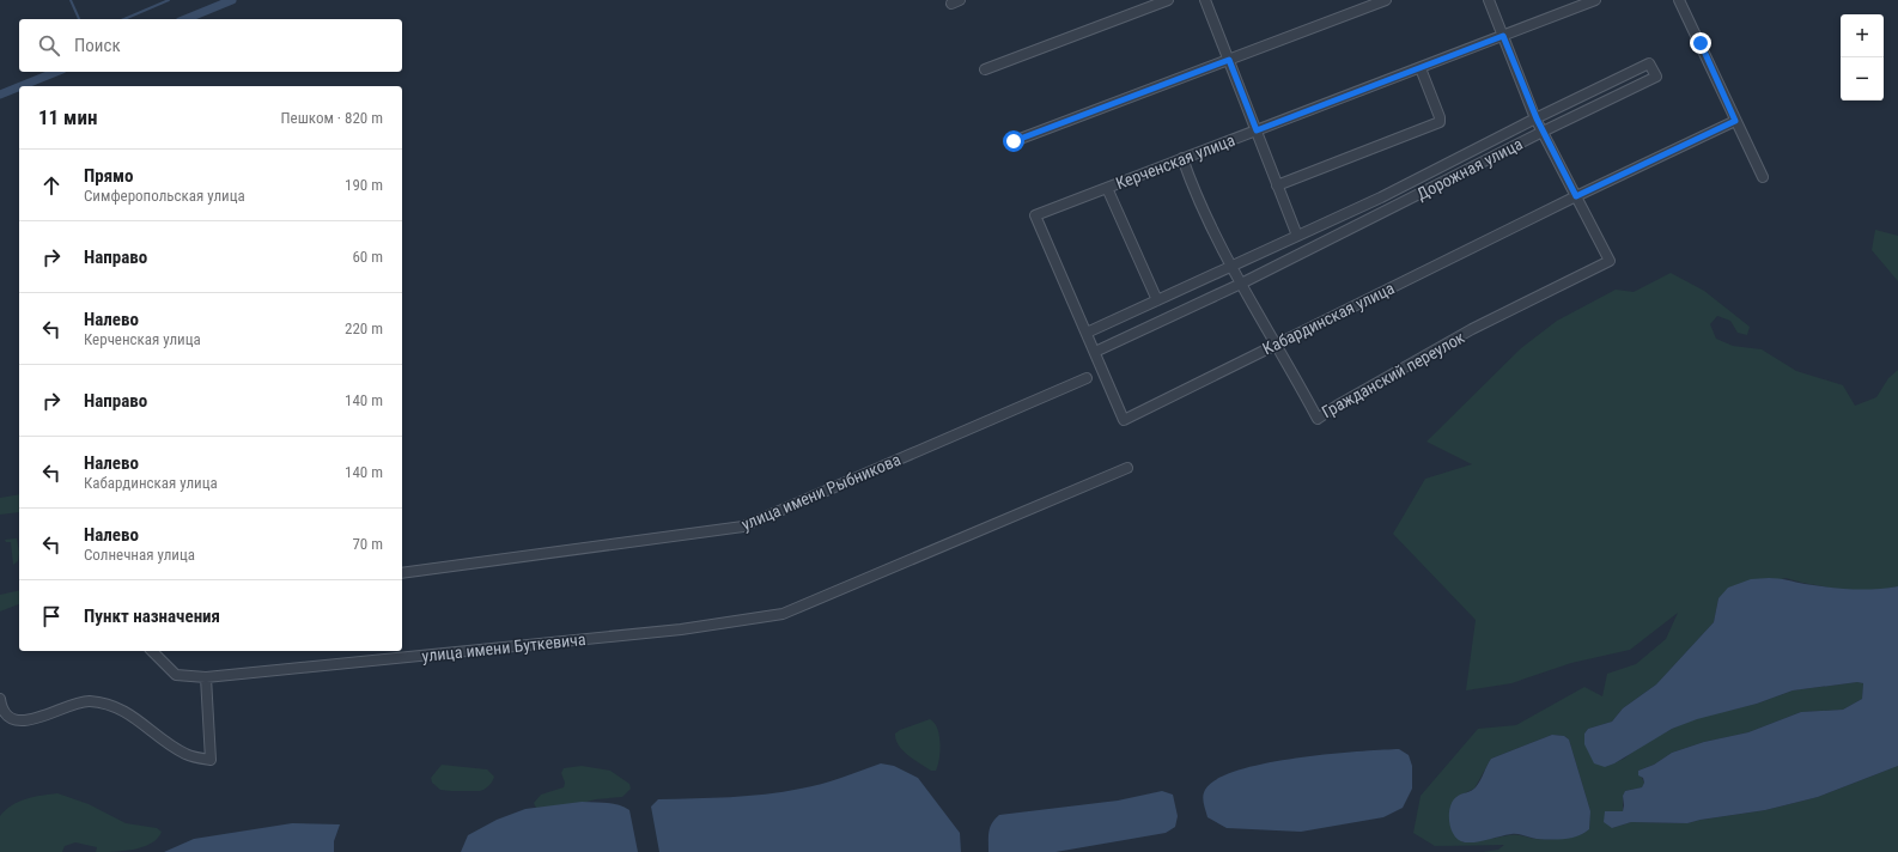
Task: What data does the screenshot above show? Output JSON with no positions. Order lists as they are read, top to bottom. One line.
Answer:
{"streets":{"street":["Керченская улица","Дорожная улица","Кабардинская улица","Гражданский переулок","улица имени Рыбникова","улица имени Буткевича"]},"crossings":[["Керченская улица","Кабардинская улица"],["Керченская улица","Гражданский переулок"],["Дорожная улица","Кабардинская улица"],["Дорожная улица","Гражданский переулок"],["Кабардинская улица","Гражданский переулок"]],"page":{"map_buttons":["+","−"],"search":"Поиск","heading":["11 мин","Пешком · 820 m"],"list":[["Прямо","Симферопольская улица","190 m"],["Направо","60 m"],["Налево","Керченская улица","220 m"],["Направо","140 m"],["Налево","Кабардинская улица","140 m"],["Налево","Солнечная улица","70 m"],"Пункт назначения"]}}
